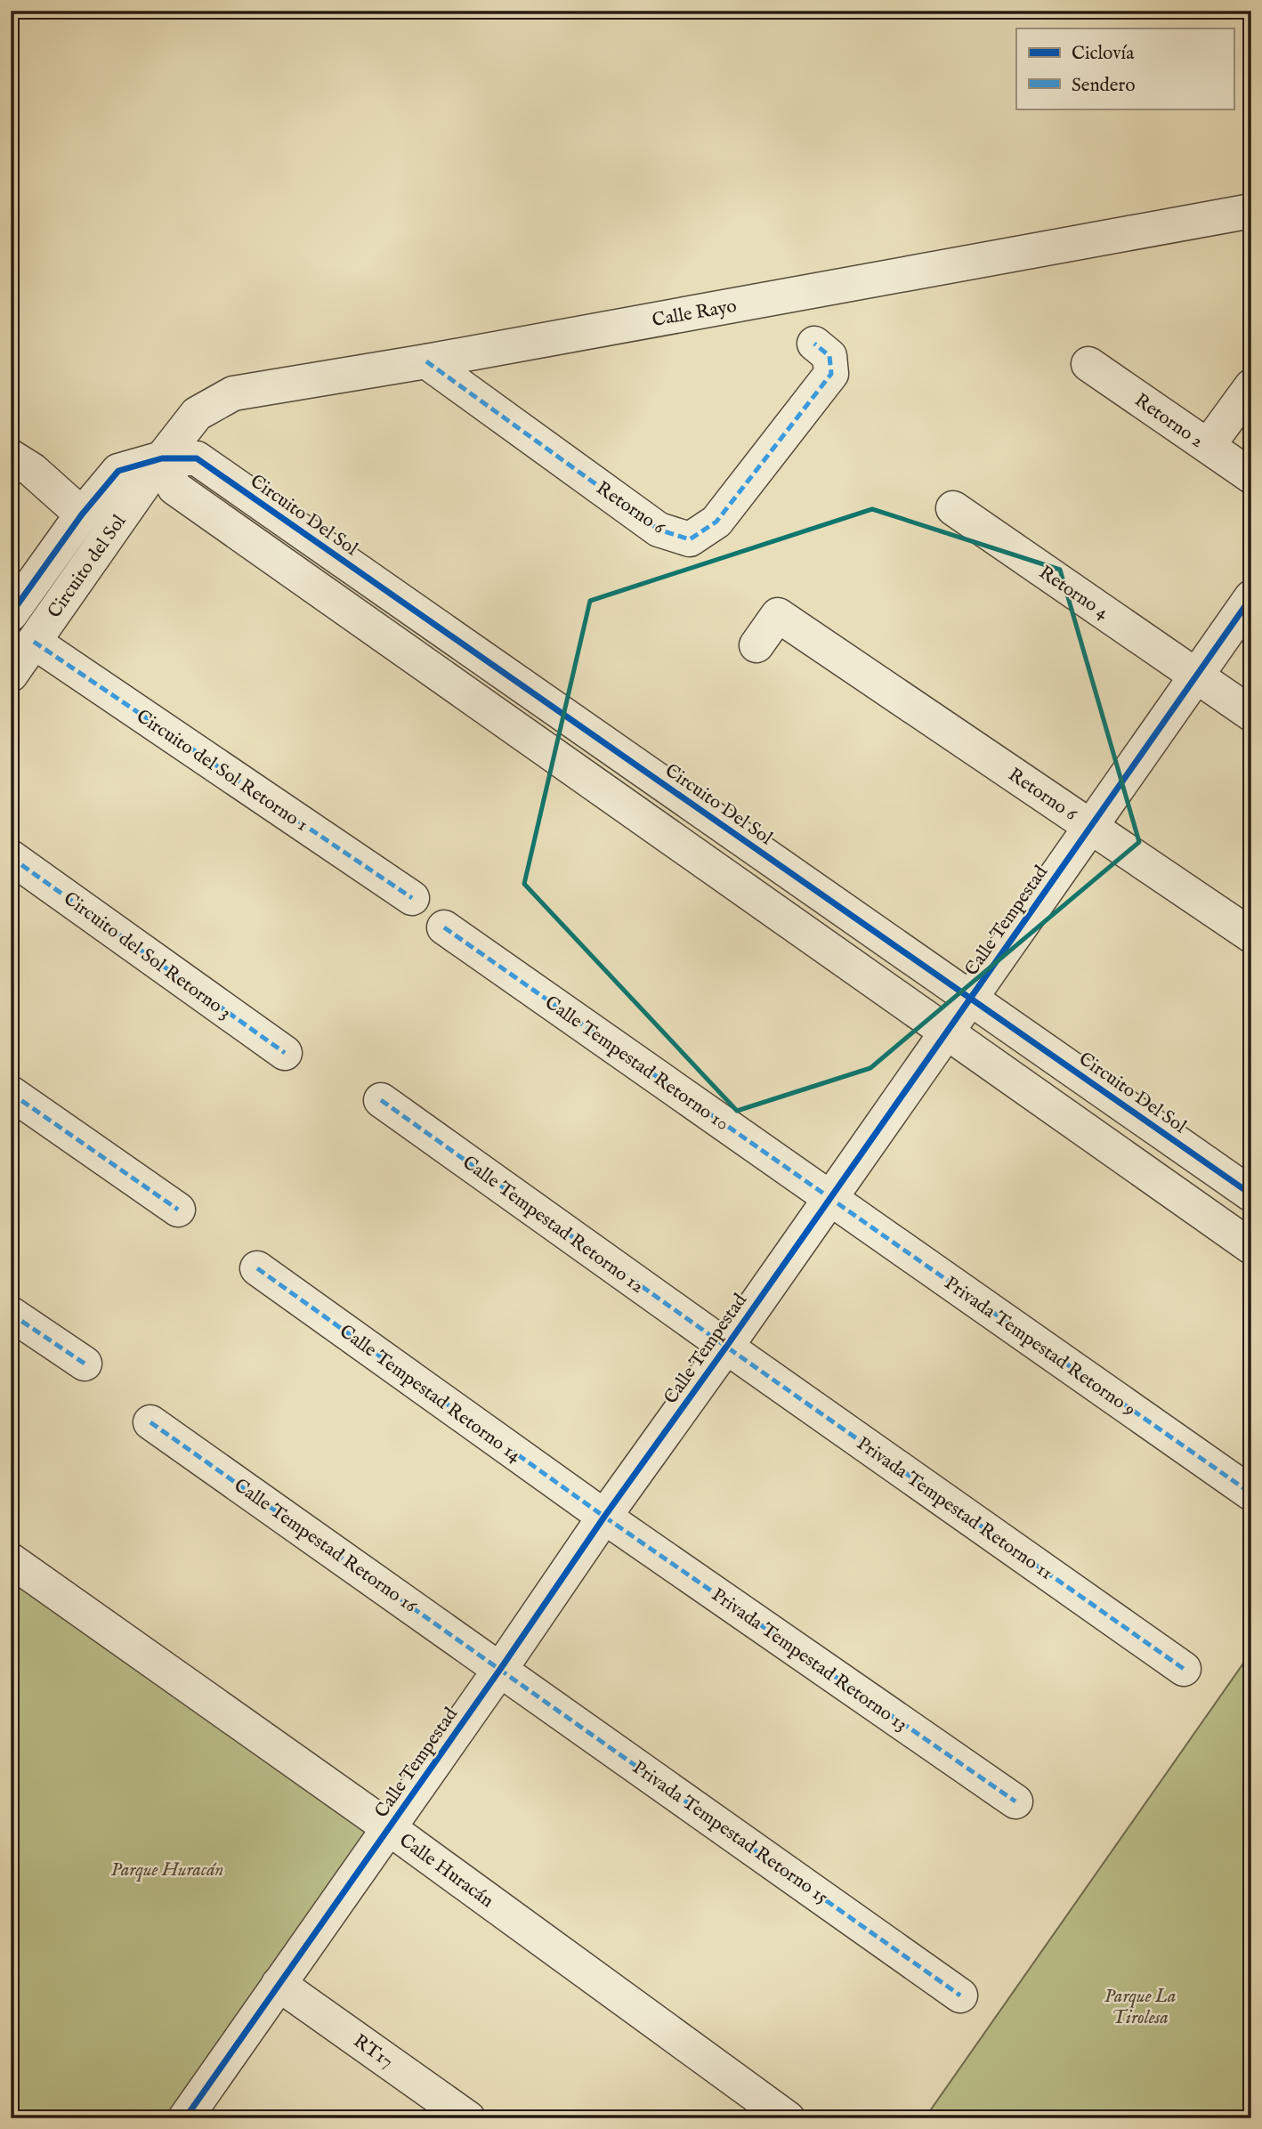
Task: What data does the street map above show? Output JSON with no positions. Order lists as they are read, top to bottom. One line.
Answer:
{"streets":{"street":["Calle Rayo","Retorno 2","Retorno 6","Circuito Del Sol","Circuito del Sol","Retorno 4","Circuito del Sol Retorno 1","Calle Tempestad","Circuito del Sol Retorno 3","Calle Tempestad Retorno 10","Calle Tempestad Retorno 12","Privada Tempestad Retorno 9","Calle Tempestad Retorno 14","Privada Tempestad Retorno 11","Calle Tempestad Retorno 16","Privada Tempestad Retorno 13","Privada Tempestad Retorno 15","Calle Huracán","RT17"]},"crossings":[["Calle Rayo","Retorno 6"],["Calle Rayo","Circuito Del Sol"],["Calle Rayo","Circuito del Sol"],["Retorno 6","Calle Tempestad"],["Circuito Del Sol","Circuito del Sol"],["Circuito Del Sol","Calle Tempestad"],["Circuito del Sol","Circuito del Sol Retorno 1"],["Retorno 4","Calle Tempestad"],["Calle Tempestad","Calle Tempestad Retorno 10"],["Calle Tempestad","Calle Tempestad Retorno 12"],["Calle Tempestad","Privada Tempestad Retorno 9"],["Calle Tempestad","Calle Tempestad Retorno 14"],["Calle Tempestad","Privada Tempestad Retorno 11"],["Calle Tempestad","Calle Tempestad Retorno 16"],["Calle Tempestad","Privada Tempestad Retorno 13"],["Calle Tempestad","Privada Tempestad Retorno 15"],["Calle Tempestad","Calle Huracán"],["Calle Tempestad","RT17"],["Calle Tempestad Retorno 10","Privada Tempestad Retorno 9"],["Calle Tempestad Retorno 12","Privada Tempestad Retorno 11"],["Calle Tempestad Retorno 14","Privada Tempestad Retorno 13"],["Calle Tempestad Retorno 16","Privada Tempestad Retorno 15"]],"parks":["Parque Huracán","Parque La Tirolesa"],"legend":["Ciclovía","Sendero"]}
